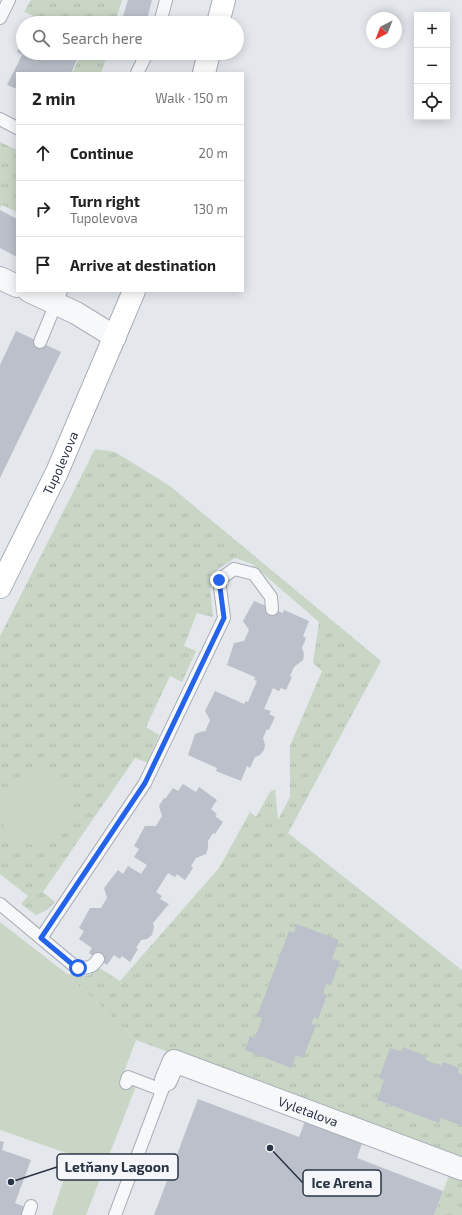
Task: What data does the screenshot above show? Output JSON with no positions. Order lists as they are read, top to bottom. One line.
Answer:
{"streets":{"main road":["Tupolevova"],"street":["Vyletalova"]},"places":["Ice Arena","Letňany Lagoon"],"north":"bottom left","page":{"map_buttons":["+","−"],"search":"Search here","heading":["2 min","Walk · 150 m"],"list":[["Continue","20 m"],["Turn right","Tupolevova","130 m"],"Arrive at destination"]}}
